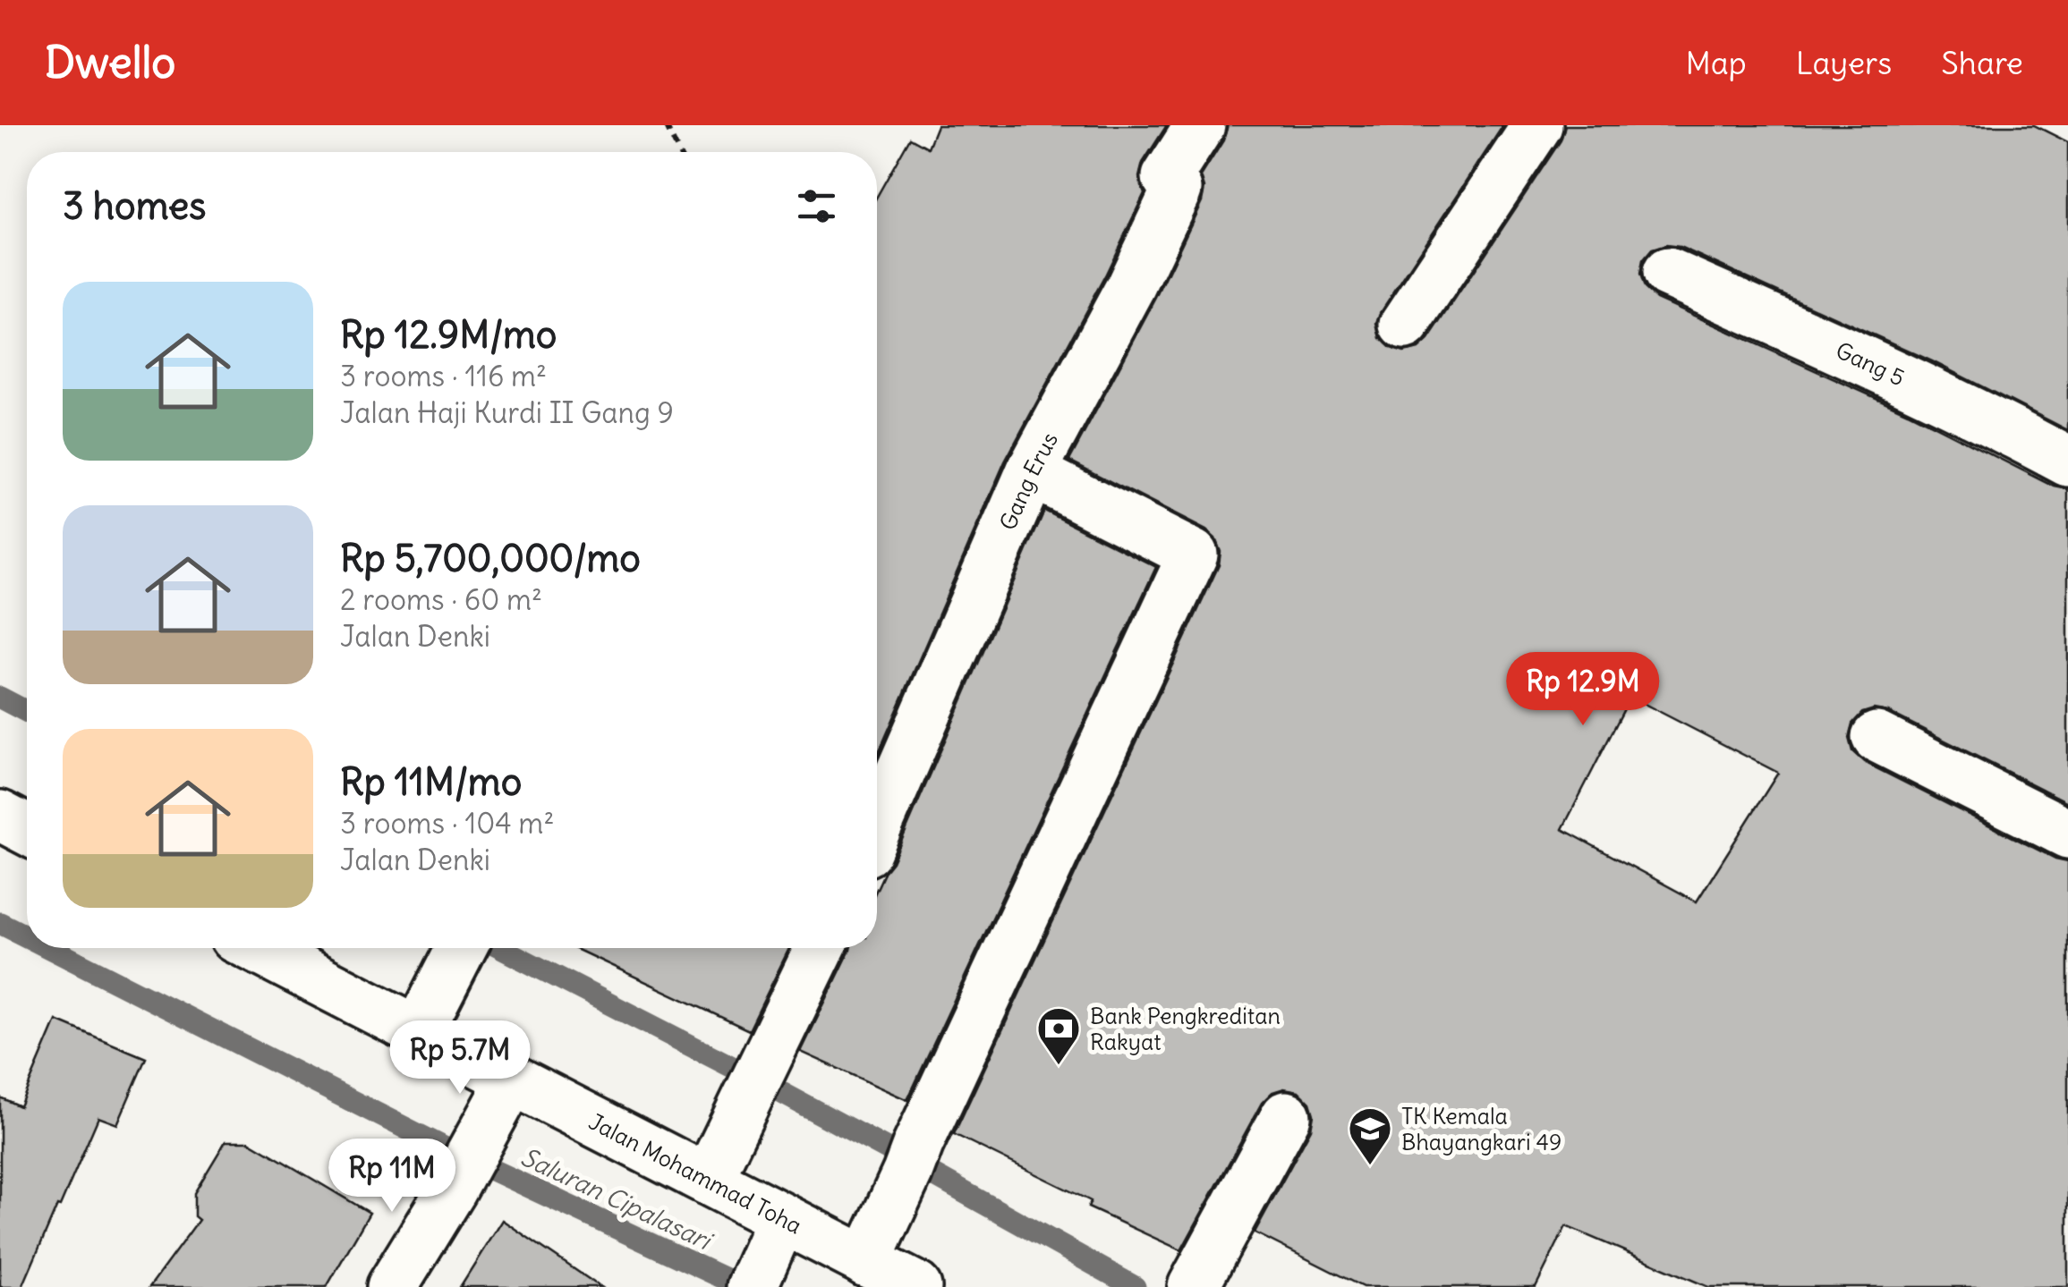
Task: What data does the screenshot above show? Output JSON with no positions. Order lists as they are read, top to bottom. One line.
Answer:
{"streets":{"street":["Gang 5","Gang Erus","Jalan Mohammad Toha"]},"water":["Saluran Cipalasari"],"places":{"bank":["Bank Pengkreditan Rakyat"],"school or university":["TK Kemala Bhayangkari 49"]},"page":{"header":"Dwello","nav":["Map","Layers","Share"],"heading":"3 homes","list":[{"name":"Rp 12.9M/mo","note":"3 rooms · 116 m² · Jalan Haji Kurdi II Gang 9"},{"name":"Rp 5,700,000/mo","note":"2 rooms · 60 m² · Jalan Denki"},{"name":"Rp 11M/mo","note":"3 rooms · 104 m² · Jalan Denki"}],"price":["Rp 12.9M","Rp 5.7M","Rp 11M"]}}
